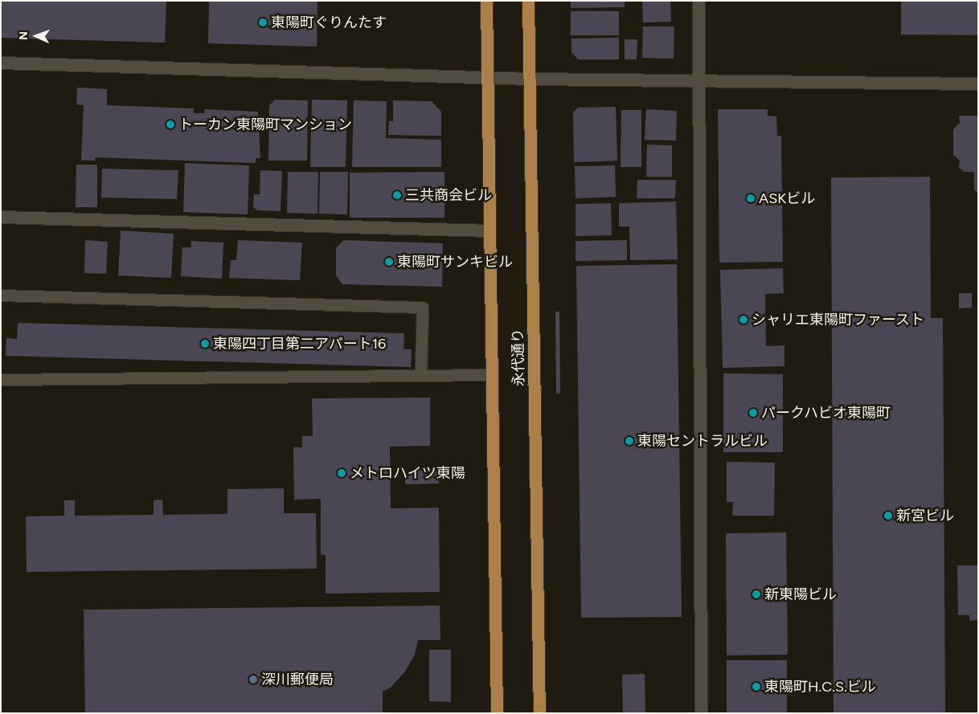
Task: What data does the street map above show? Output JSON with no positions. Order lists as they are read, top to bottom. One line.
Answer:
{"streets":{"main road":["永代通り"]},"places":["東陽町ぐりんたす","トーカン東陽町マンション","三共商会ビル","ASKビル","東陽町サンキビル","シャリエ東陽町ファースト","東陽四丁目第二アパート16","パークハビオ東陽町","東陽セントラルビル","メトロハイツ東陽","新宮ビル","新東陽ビル","深川郵便局","東陽町H.C.S.ビル"],"north":"left"}
